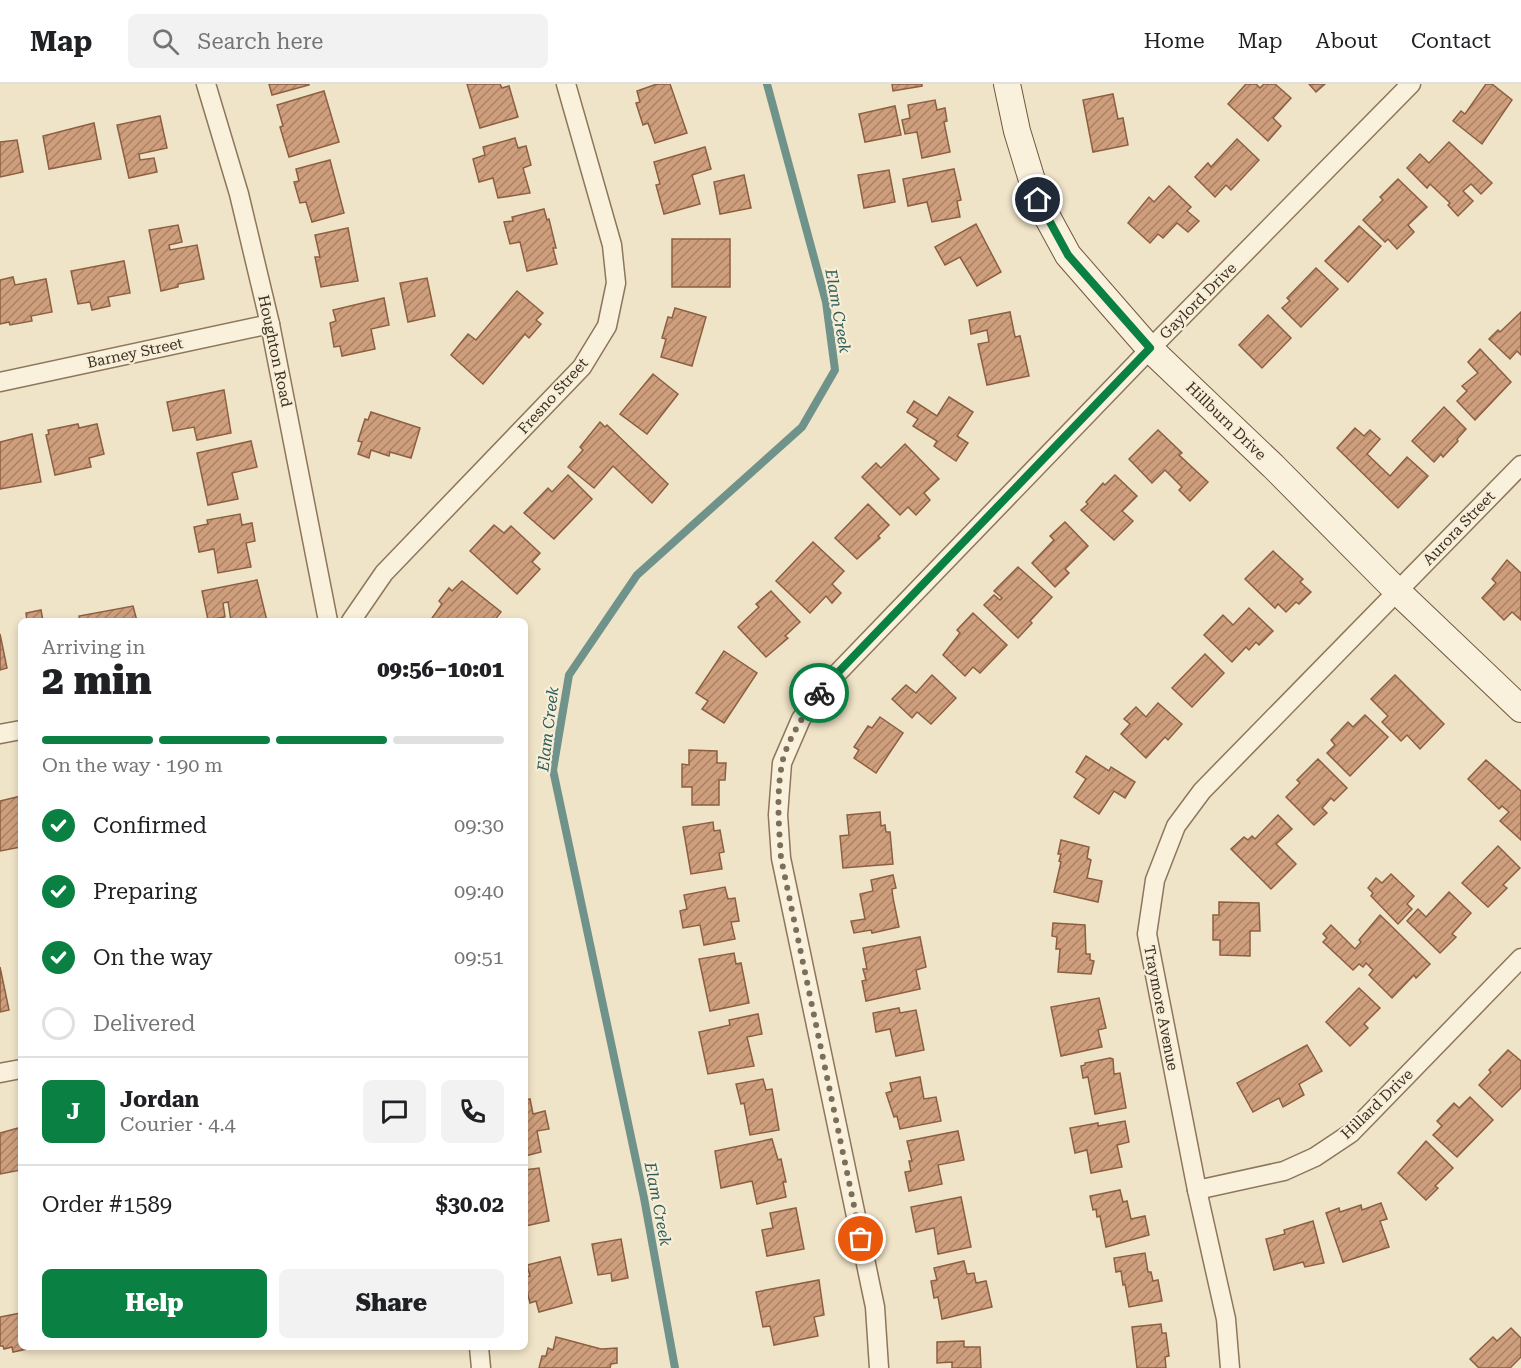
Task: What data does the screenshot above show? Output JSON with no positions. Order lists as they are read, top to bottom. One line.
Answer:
{"streets":{"street":["Gaylord Drive","Houghton Road","Barney Street","Fresno Street","Hillburn Drive","Aurora Street","Traymore Avenue","Hillard Drive"]},"crossings":[["Gaylord Drive","Hillburn Drive"],["Houghton Road","Barney Street"],["Hillburn Drive","Aurora Street"],["Hillburn Drive","Traymore Avenue"],["Aurora Street","Traymore Avenue"],["Traymore Avenue","Hillard Drive"]],"water":["Elam Creek"],"page":{"header":"Map","search":"Search here","nav":["Home","Map","About","Contact"],"heading":["2 min","Arriving in","09:56–10:01"],"panel":["Jordan","Courier · 4.4","Order #1589","$30.02"],"bar":"On the way · 190 m","list":[["Confirmed","09:30"],["Preparing","09:40"],["On the way","09:51"],"Delivered"],"round":"J","buttons":["Help","Share"]}}
